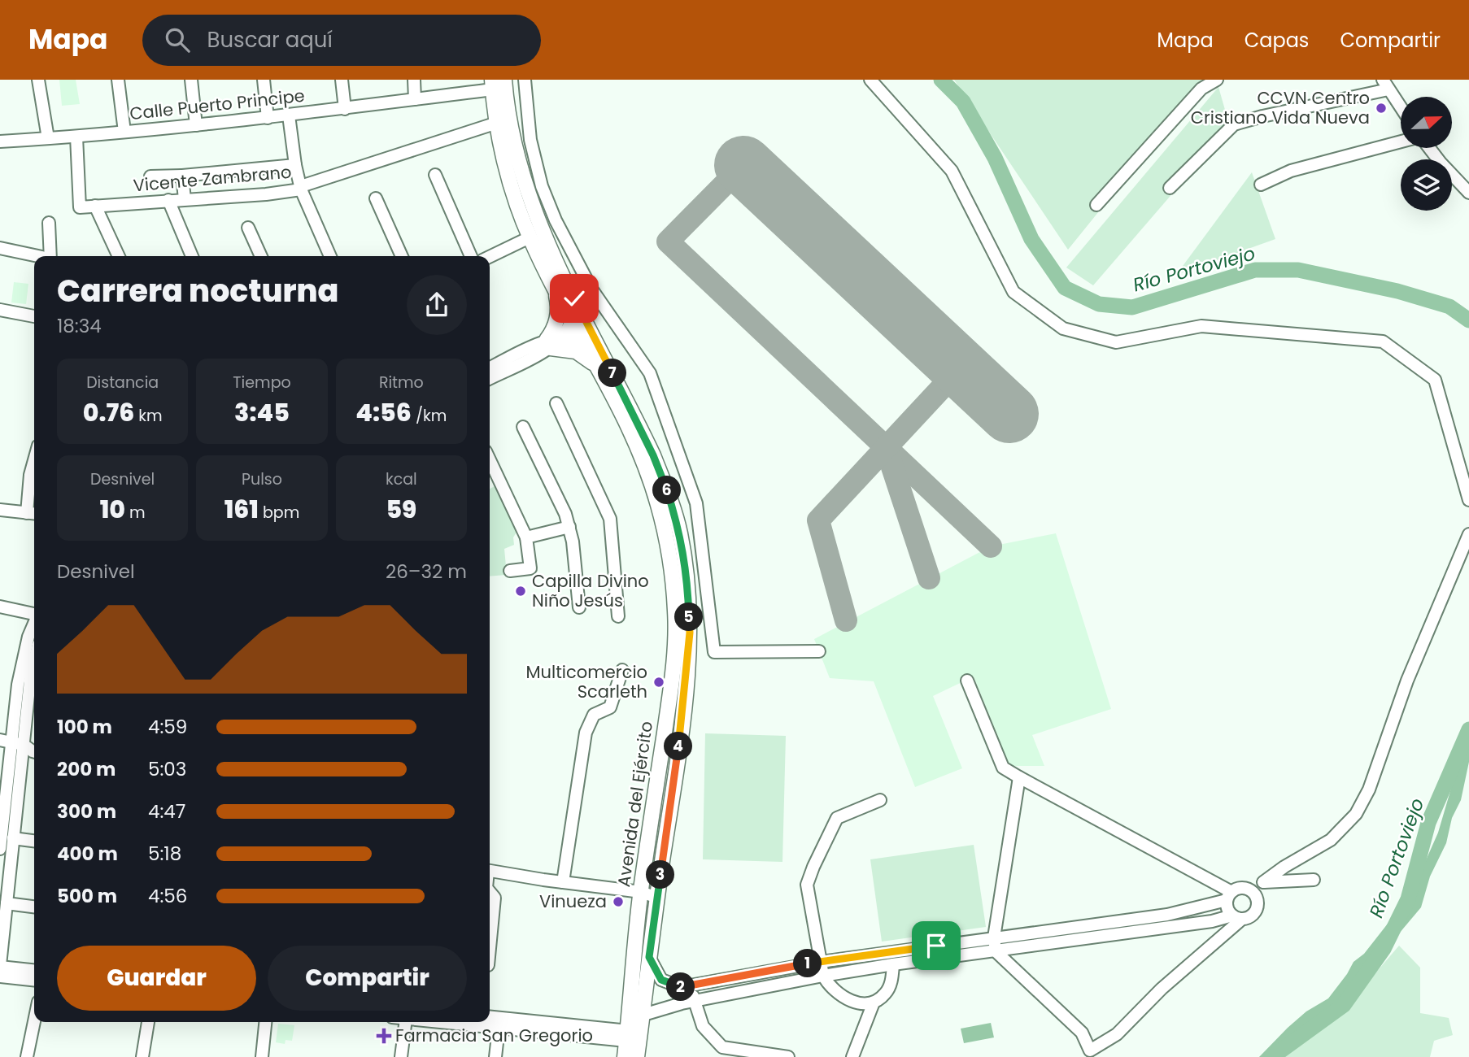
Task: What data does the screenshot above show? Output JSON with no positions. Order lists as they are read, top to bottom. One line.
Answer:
{"streets":{"main road":["Avenida del Ejército"],"street":["Calle Puerto Principe","Vicente Zambrano"]},"crossings":[["Calle Puerto Principe","Avenida del Ejército"],["Vicente Zambrano","Avenida del Ejército"]],"water":["Río Portoviejo"],"places":{"other":["CCVN Centro Cristiano Vida Nueva","Capilla Divino Niño Jesús","Multicomercio Scarleth","Vinueza"],"health":["Farmacia San Gregorio"]},"north":"right","page":{"header":"Mapa","search":"Buscar aquí","nav":["Mapa","Capas","Compartir"],"heading":["Carrera nocturna","18:34"],"stats":[["Distancia","0.76 km"],["Tiempo","3:45"],["Ritmo","4:56 /km"],["Desnivel","10 m"],["Pulso","161 bpm"],["kcal","59"]],"pins":["7","6","5","4","3","1","2"],"chart":["Desnivel","26–32 m"],"list":[{"name":"100 m","note":"4:59"},{"name":"200 m","note":"5:03"},{"name":"300 m","note":"4:47"},{"name":"400 m","note":"5:18"},{"name":"500 m","note":"4:56"}],"buttons":["Guardar","Compartir"]}}
